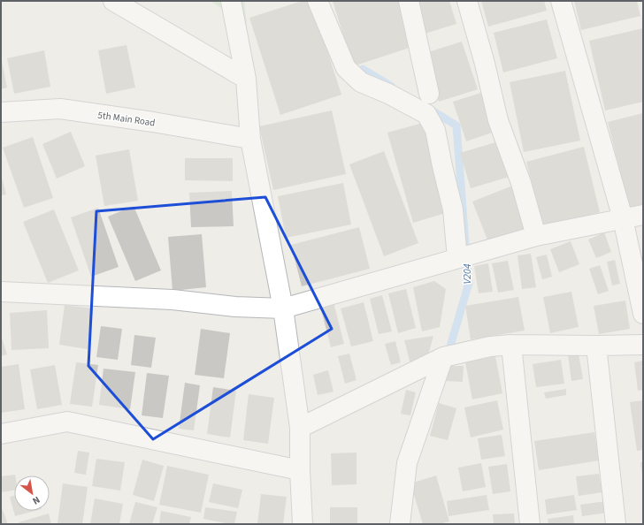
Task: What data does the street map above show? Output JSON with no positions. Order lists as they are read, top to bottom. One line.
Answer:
{"streets":{"street":["5th Main Road"]},"water":["V204"],"north":"bottom right"}
